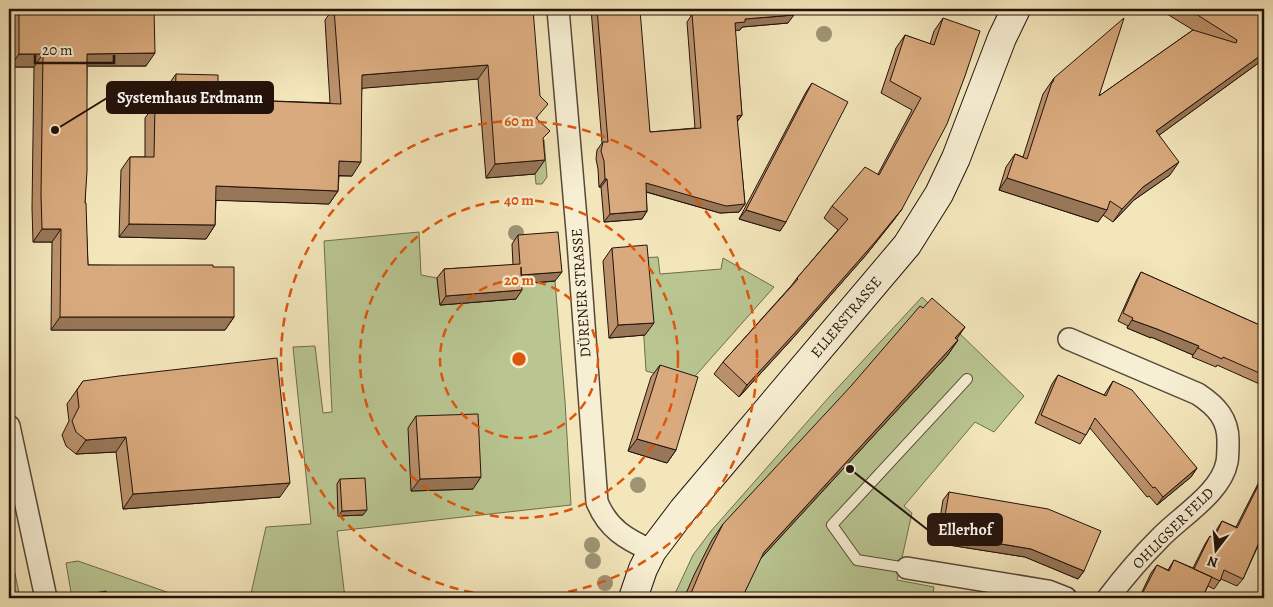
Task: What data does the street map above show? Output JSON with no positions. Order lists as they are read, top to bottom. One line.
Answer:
{"streets":{"main road":["ELLERSTRASSE"],"street":["DÜRENER STRASSE","OHLIGSER FELD"]},"crossings":[["DÜRENER STRASSE","ELLERSTRASSE"]],"places":["Systemhaus Erdmann","Ellerhof"],"scale_bar":"20 m","north":"bottom","rings":["60 m","40 m","20 m"]}
